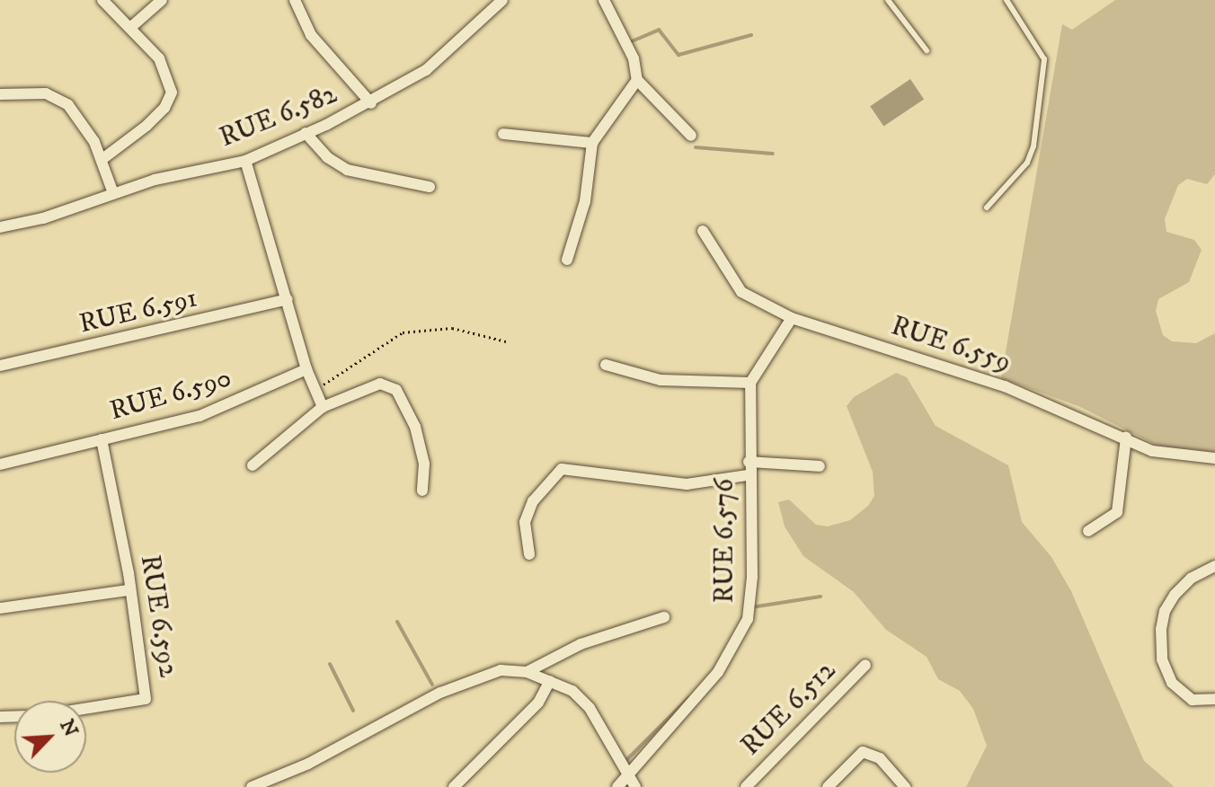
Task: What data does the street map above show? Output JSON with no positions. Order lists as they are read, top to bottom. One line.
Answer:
{"streets":{"street":["RUE 6.582","RUE 6.591","RUE 6.559","RUE 6.590","RUE 6.576","RUE 6.592","RUE 6.512"]},"crossings":[["RUE 6.590","RUE 6.592"]],"north":"top right"}
